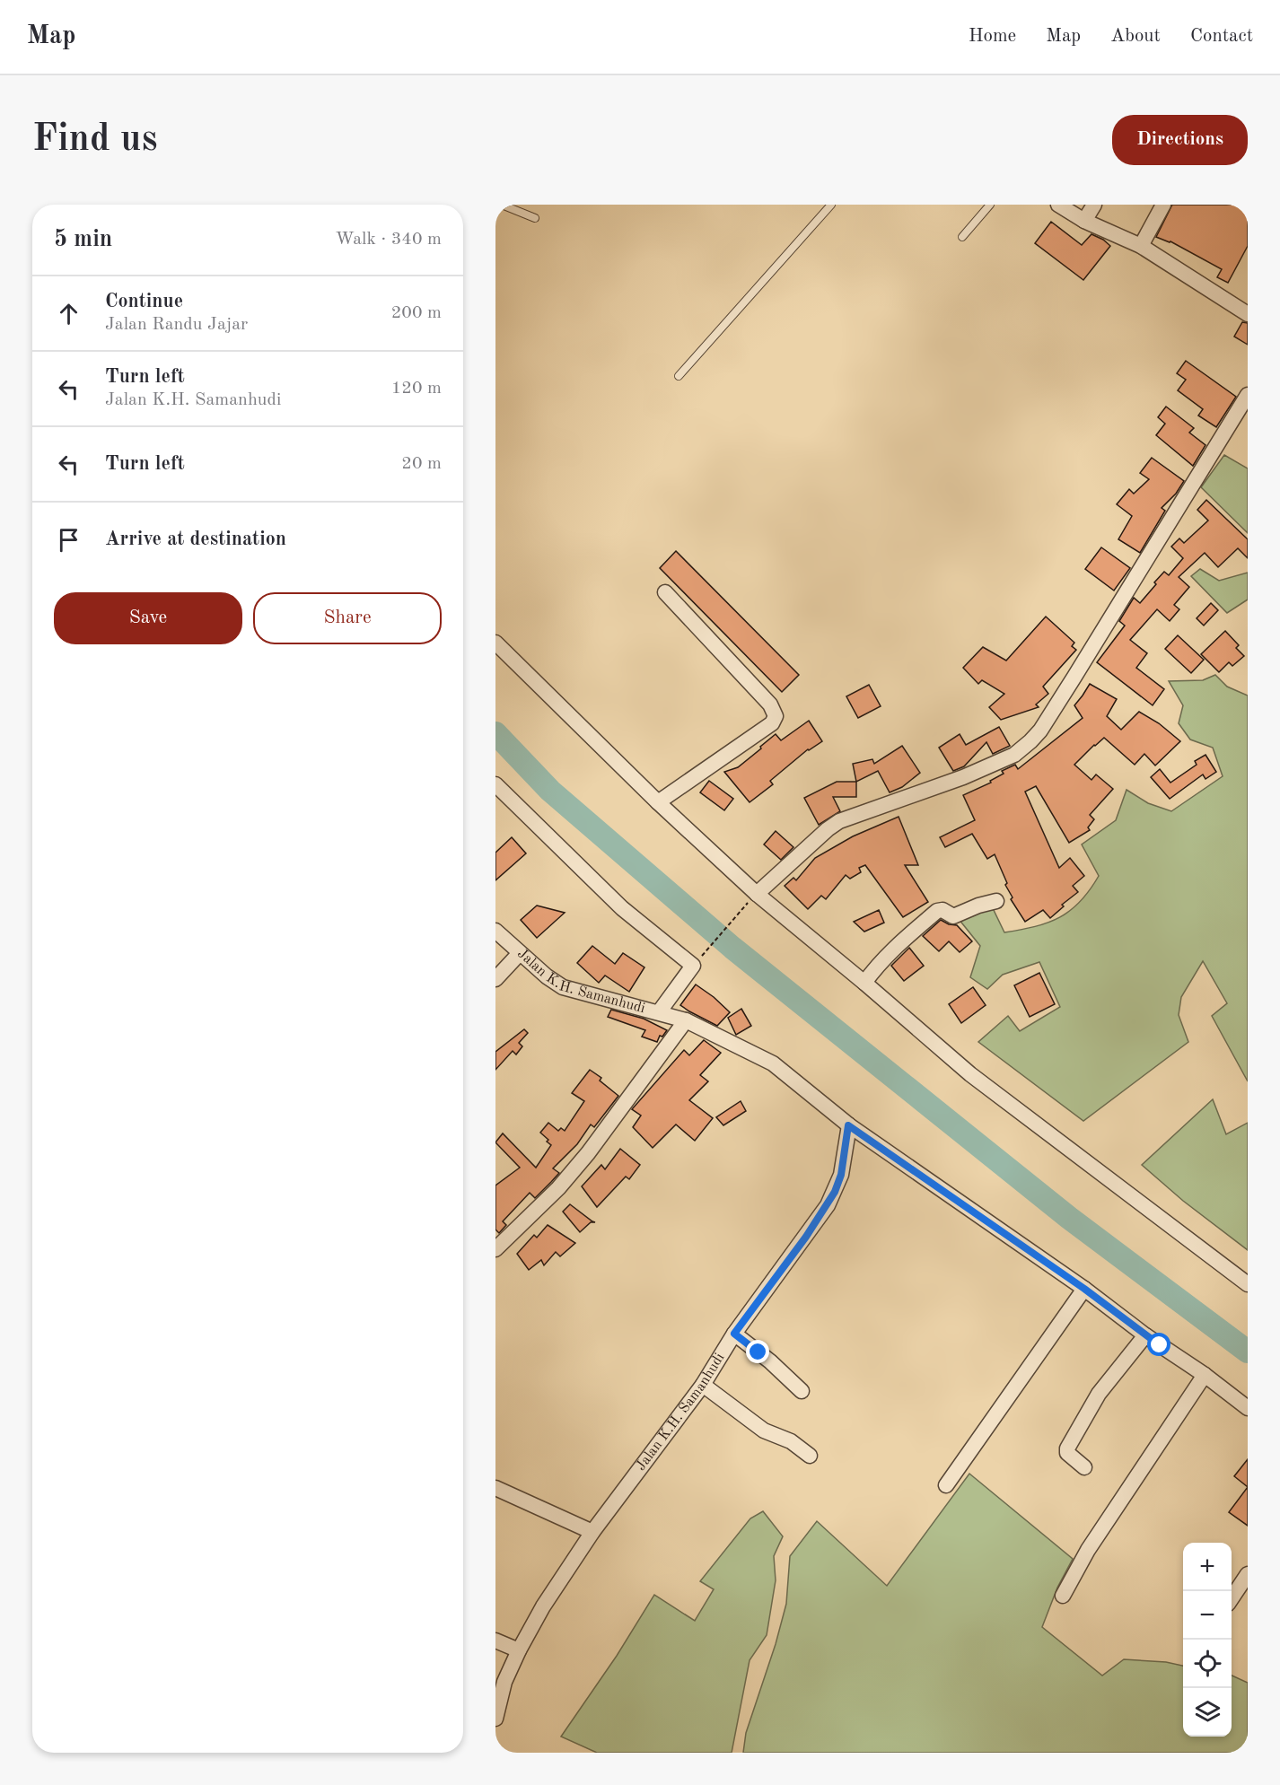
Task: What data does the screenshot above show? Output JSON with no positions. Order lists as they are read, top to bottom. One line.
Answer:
{"streets":{"street":["Jalan K.H. Samanhudi"]},"page":{"header":"Map","nav":["Home","Map","About","Contact"],"buttons":["Directions",["Save","Share"]],"title":"Find us","heading":["5 min","Walk · 340 m"],"list":[["Continue","Jalan Randu Jajar","200 m"],["Turn left","Jalan K.H. Samanhudi","120 m"],["Turn left","20 m"],"Arrive at destination"],"map_buttons":["+","−"]}}
